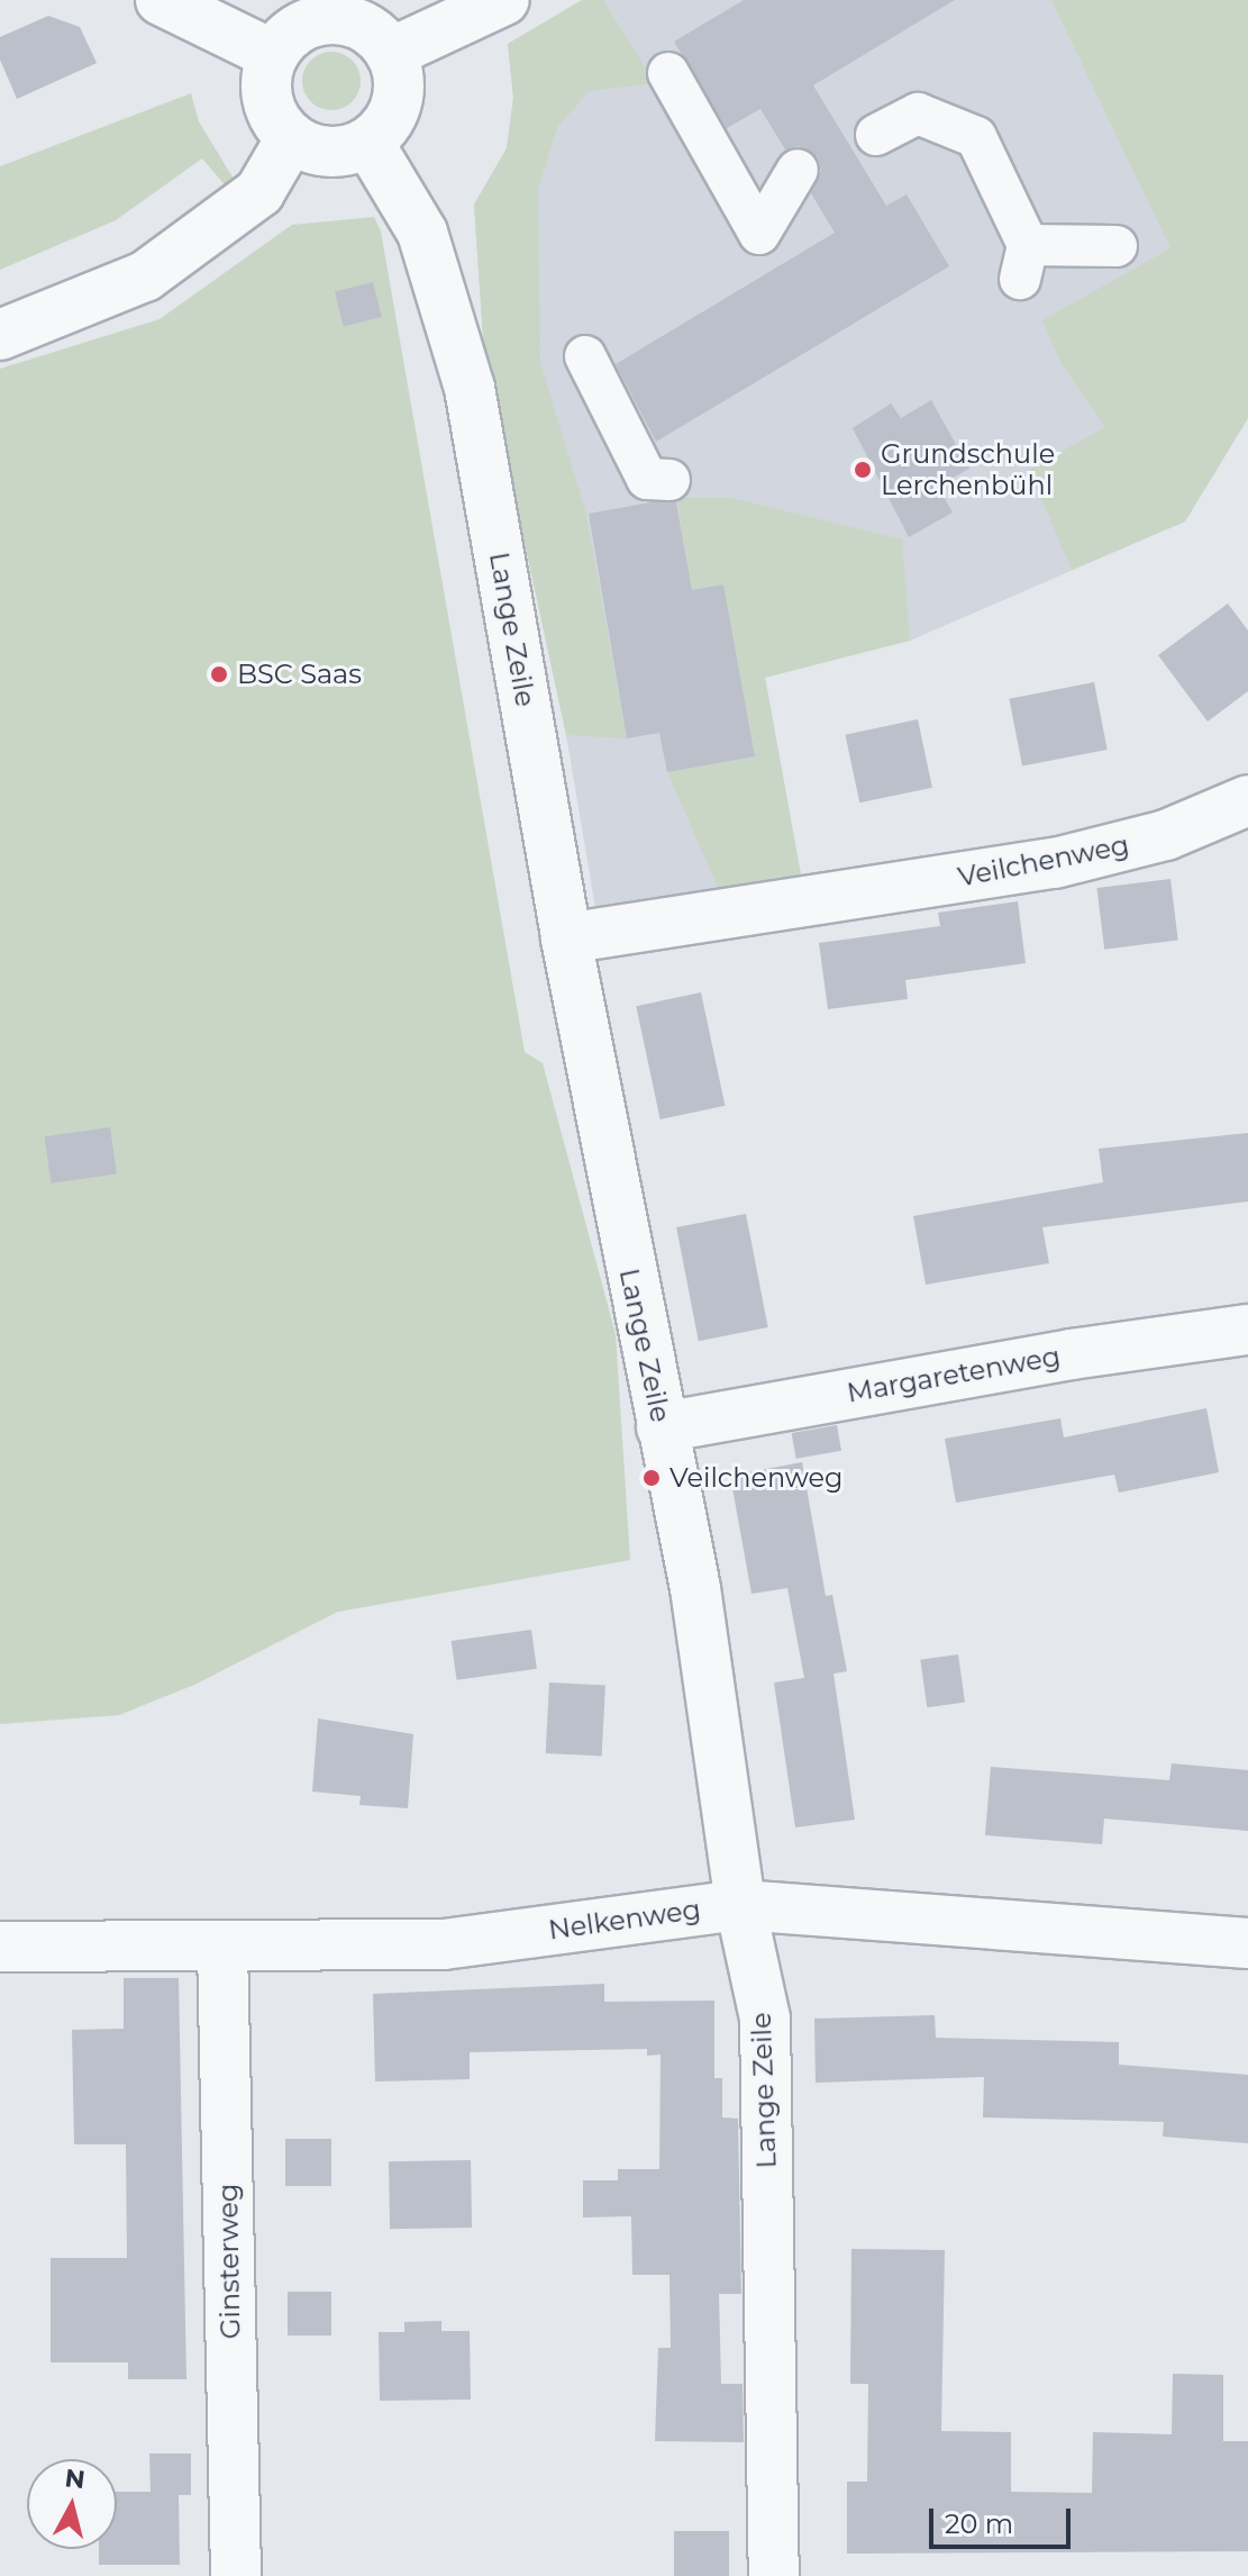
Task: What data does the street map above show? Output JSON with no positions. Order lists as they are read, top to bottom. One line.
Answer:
{"streets":{"street":["Lange Zeile","Veilchenweg","Margaretenweg","Nelkenweg","Ginsterweg"]},"crossings":[["Lange Zeile","Veilchenweg"],["Lange Zeile","Margaretenweg"],["Lange Zeile","Nelkenweg"],["Nelkenweg","Ginsterweg"]],"places":["Grundschule Lerchenbühl","BSC Saas","Veilchenweg"],"scale_bar":"20 m","north":"top"}
